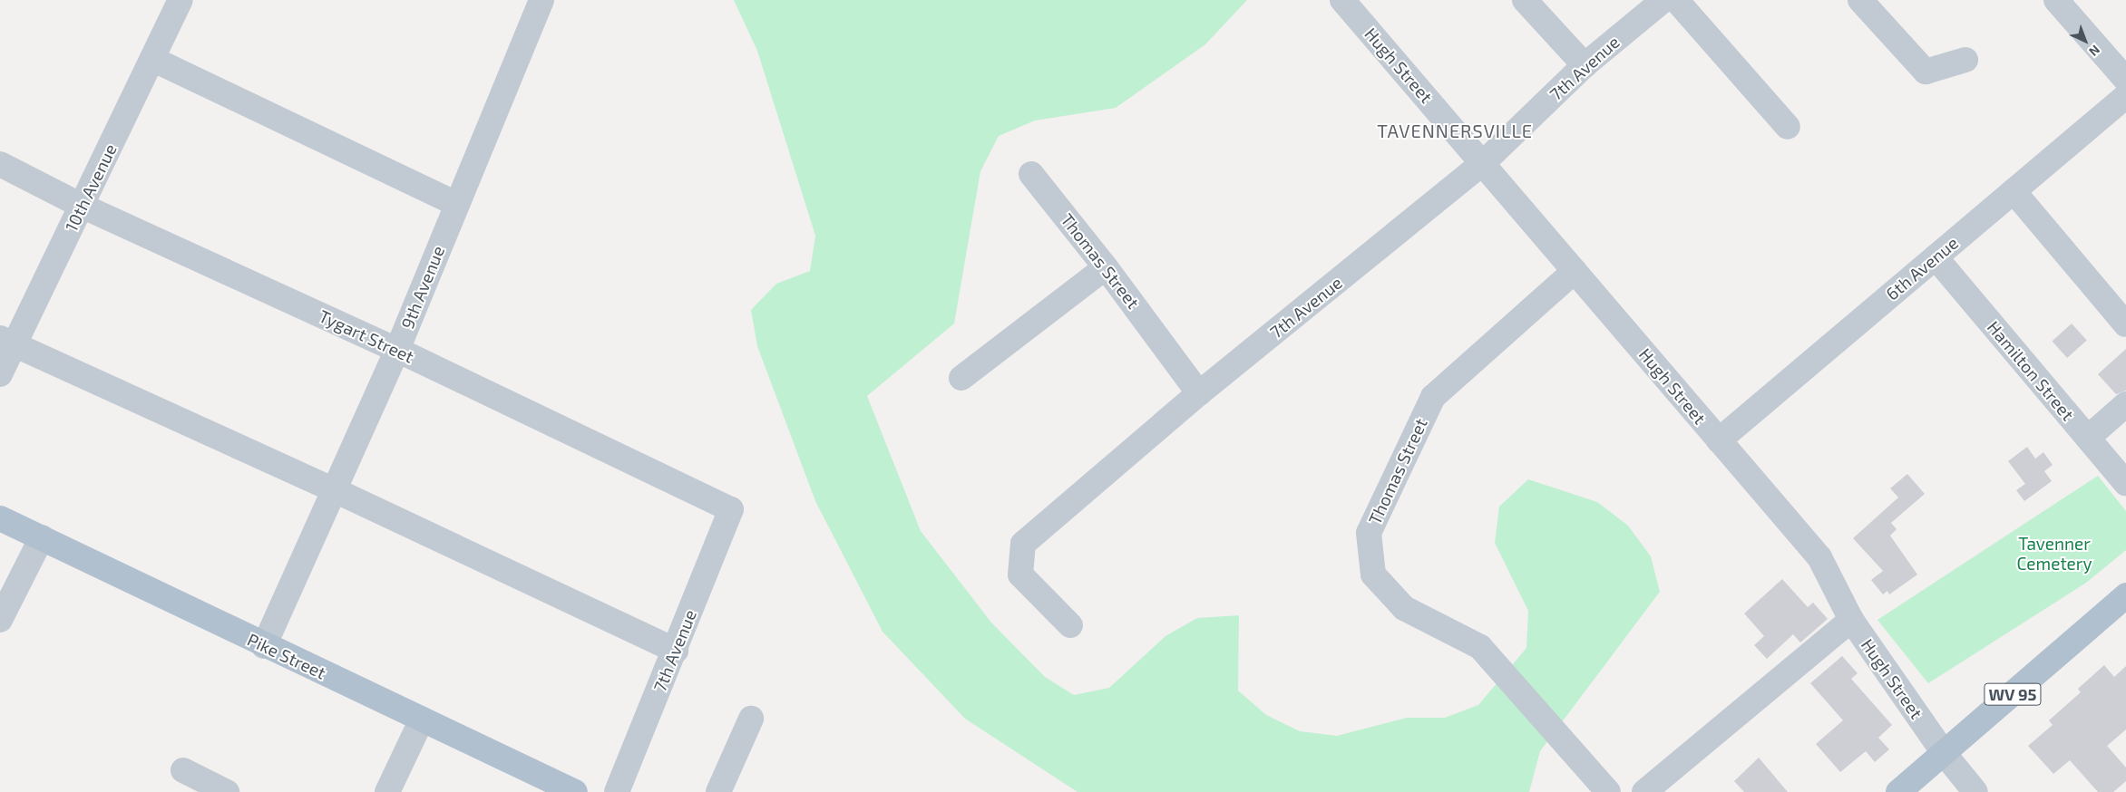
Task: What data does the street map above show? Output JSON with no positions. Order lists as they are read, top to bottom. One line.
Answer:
{"streets":{"main road":["Pike Street","WV 95"],"street":["Hugh Street","7th Avenue","10th Avenue","Thomas Street","6th Avenue","9th Avenue","Tygart Street","Hamilton Street"]},"crossings":[["Hugh Street","7th Avenue"],["Hugh Street","Thomas Street"],["Hugh Street","6th Avenue"],["Hugh Street","WV 95"],["7th Avenue","Thomas Street"],["7th Avenue","Tygart Street"],["10th Avenue","Tygart Street"],["6th Avenue","Hamilton Street"],["9th Avenue","Tygart Street"],["9th Avenue","Pike Street"]],"districts":["TAVENNERSVILLE"],"parks":["Tavenner Cemetery"],"north":"bottom right"}
